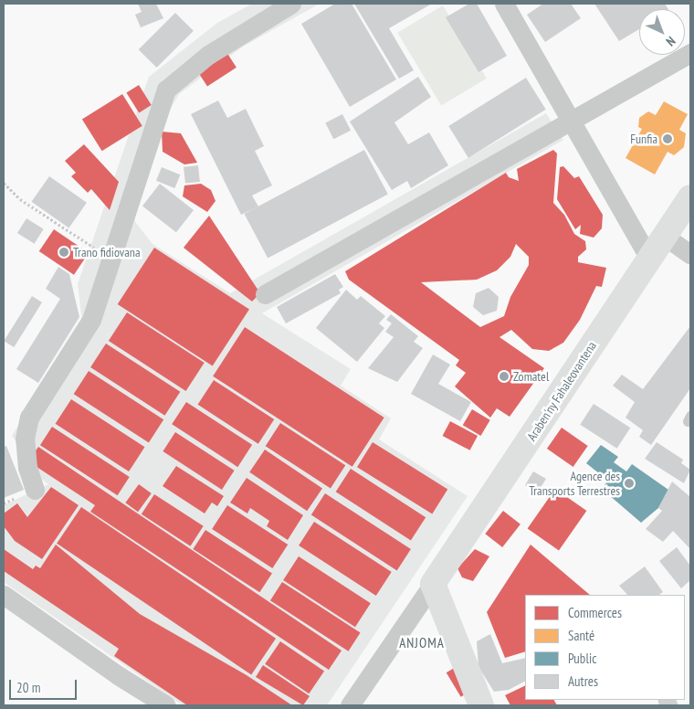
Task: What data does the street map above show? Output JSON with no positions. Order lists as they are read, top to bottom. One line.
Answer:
{"streets":{"street":["Araben'ny Fahaleovantena"]},"districts":["ANJOMA"],"places":["Funfia","Trano fidiovana","Zomatel","Agence des Transports Terrestres"],"legend":["Commerces","Santé","Public","Autres"],"scale_bar":"20 m","north":"bottom right"}
